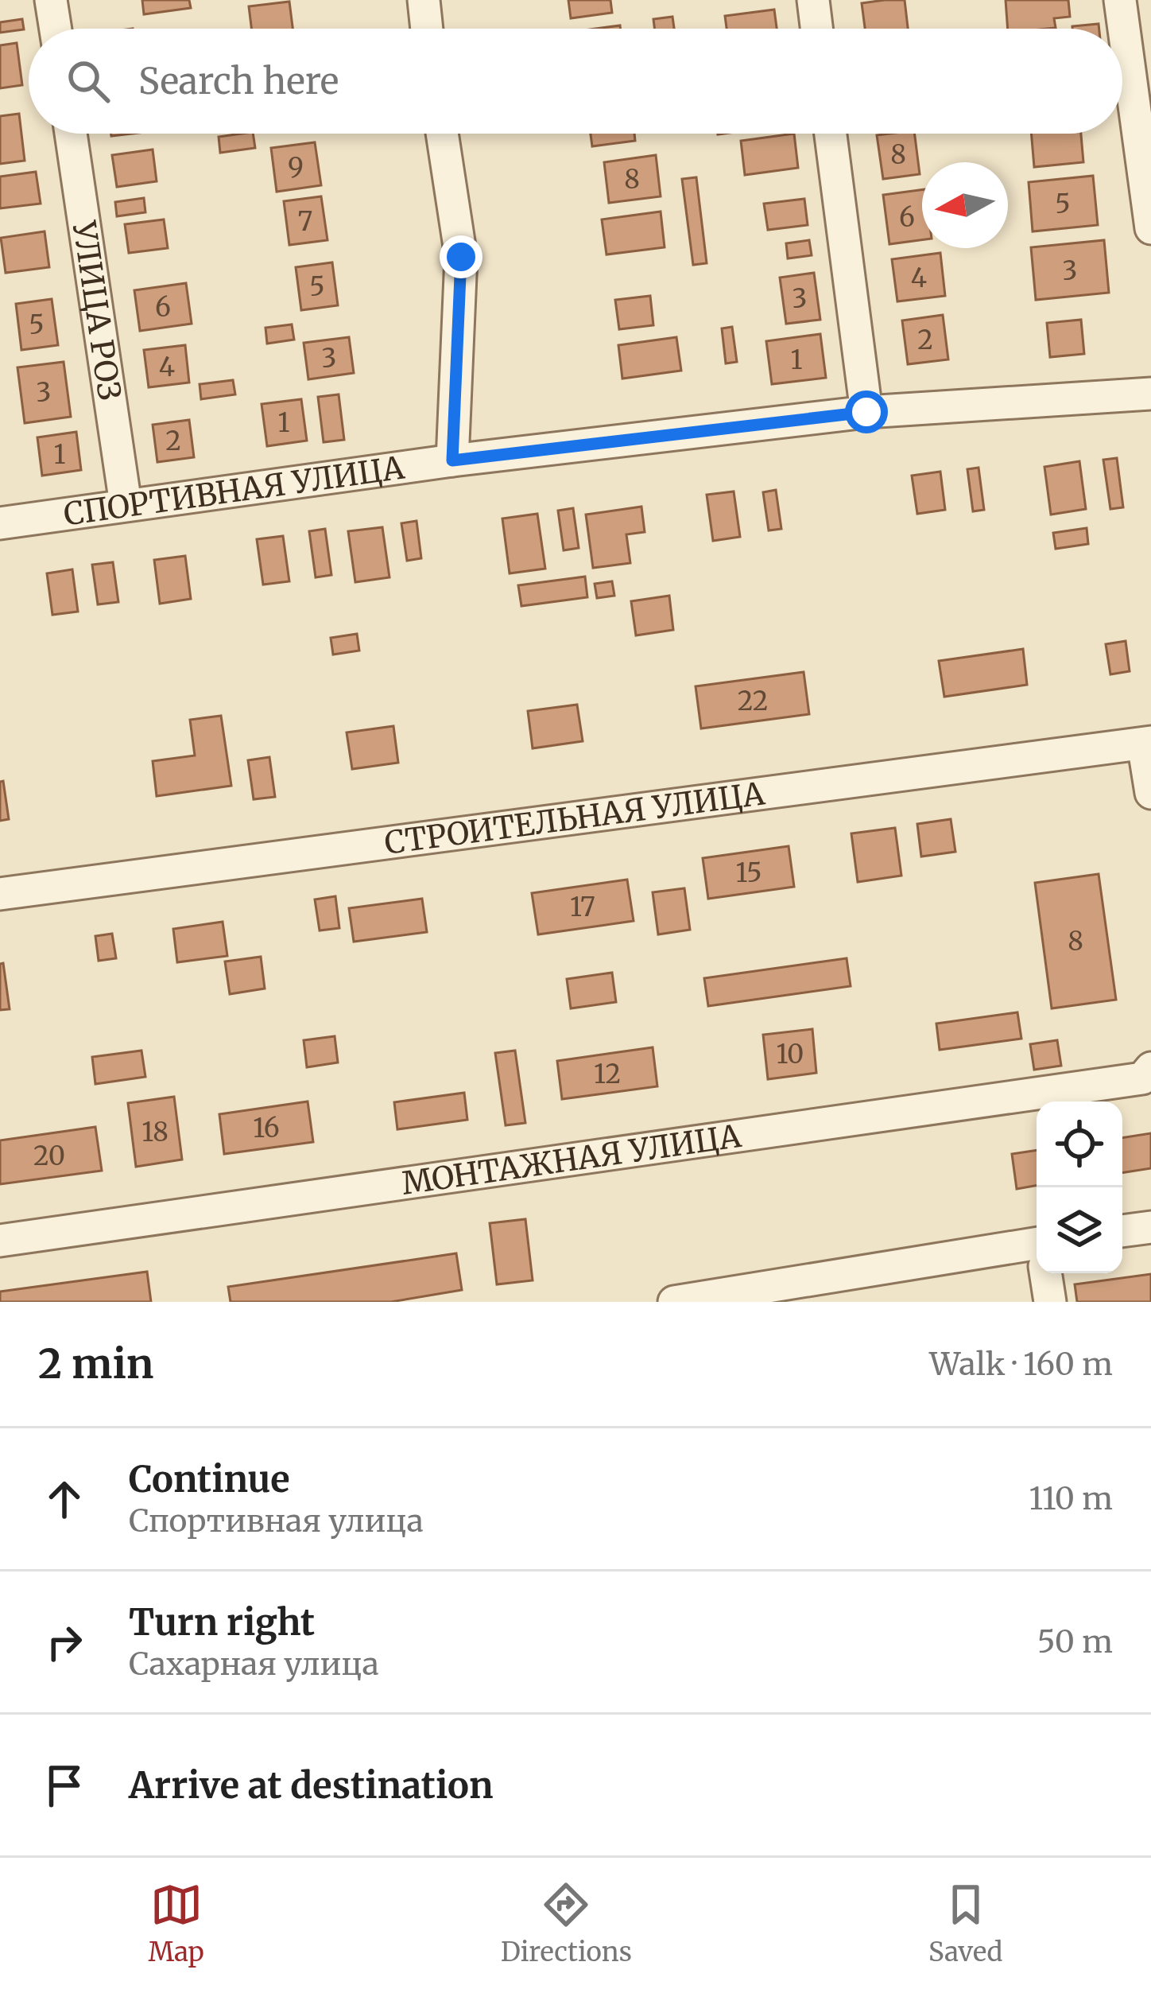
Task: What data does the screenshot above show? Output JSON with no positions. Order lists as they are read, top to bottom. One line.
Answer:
{"streets":{"street":["УЛИЦА РОЗ","СПОРТИВНАЯ УЛИЦА","СТРОИТЕЛЬНАЯ УЛИЦА","МОНТАЖНАЯ УЛИЦА"]},"crossings":[["УЛИЦА РОЗ","СПОРТИВНАЯ УЛИЦА"]],"house_numbers":["8","9","8","5","6","7","3","4","5","3","6","5","2","3","1","4","3","1","2","1","22","15","17","8","10","12","16","18","20"],"north":"left","page":{"search":"Search here","heading":["2 min","Walk · 160 m"],"list":[["Continue","Спортивная улица","110 m"],["Turn right","Сахарная улица","50 m"],"Arrive at destination"],"nav":["Map","Directions","Saved"]}}
